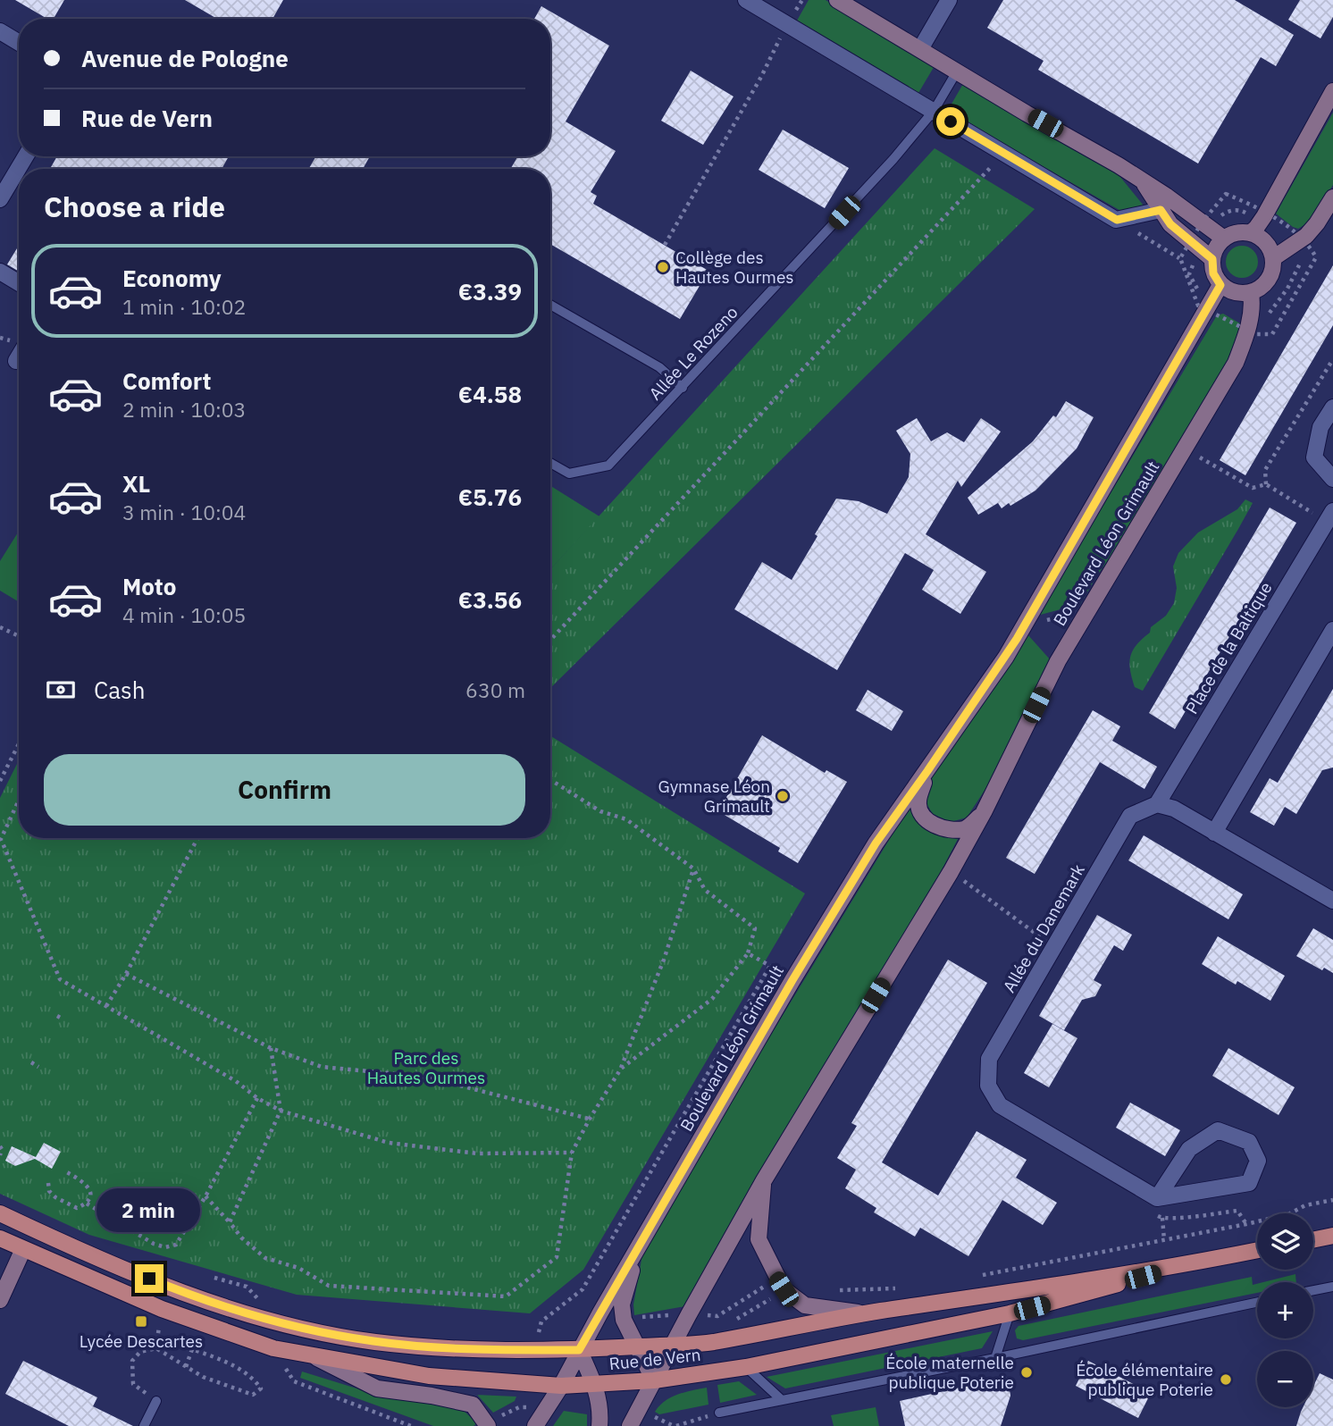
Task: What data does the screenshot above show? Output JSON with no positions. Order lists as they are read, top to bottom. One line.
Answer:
{"streets":{"main road":["Boulevard Léon Grimault","Rue de Vern"],"street":["Place de la Baltique","Allée du Danemark"],"lane":["Allée Le Rozeno"]},"crossings":[["Boulevard Léon Grimault","Rue de Vern"],["Place de la Baltique","Allée du Danemark"]],"parks":["Parc des Hautes Ourmes"],"places":{"other":["Collège des Hautes Ourmes","Gymnase Léon Grimault","École maternelle publique Poterie","École élémentaire publique Poterie"],"transit":["Lycée Descartes"]},"page":{"banner":["Avenue de Pologne","Rue de Vern"],"heading":"Choose a ride","list":[{"name":"Economy","note":"1 min · 10:02","value":"€3.39"},{"name":"Comfort","note":"2 min · 10:03","value":"€4.58"},{"name":"XL","note":"3 min · 10:04","value":"€5.76"},{"name":"Moto","note":"4 min · 10:05","value":"€3.56"}],"pay":["Cash","630 m"],"buttons":"Confirm","bubble":"2 min","map_buttons":["+","−"]}}
